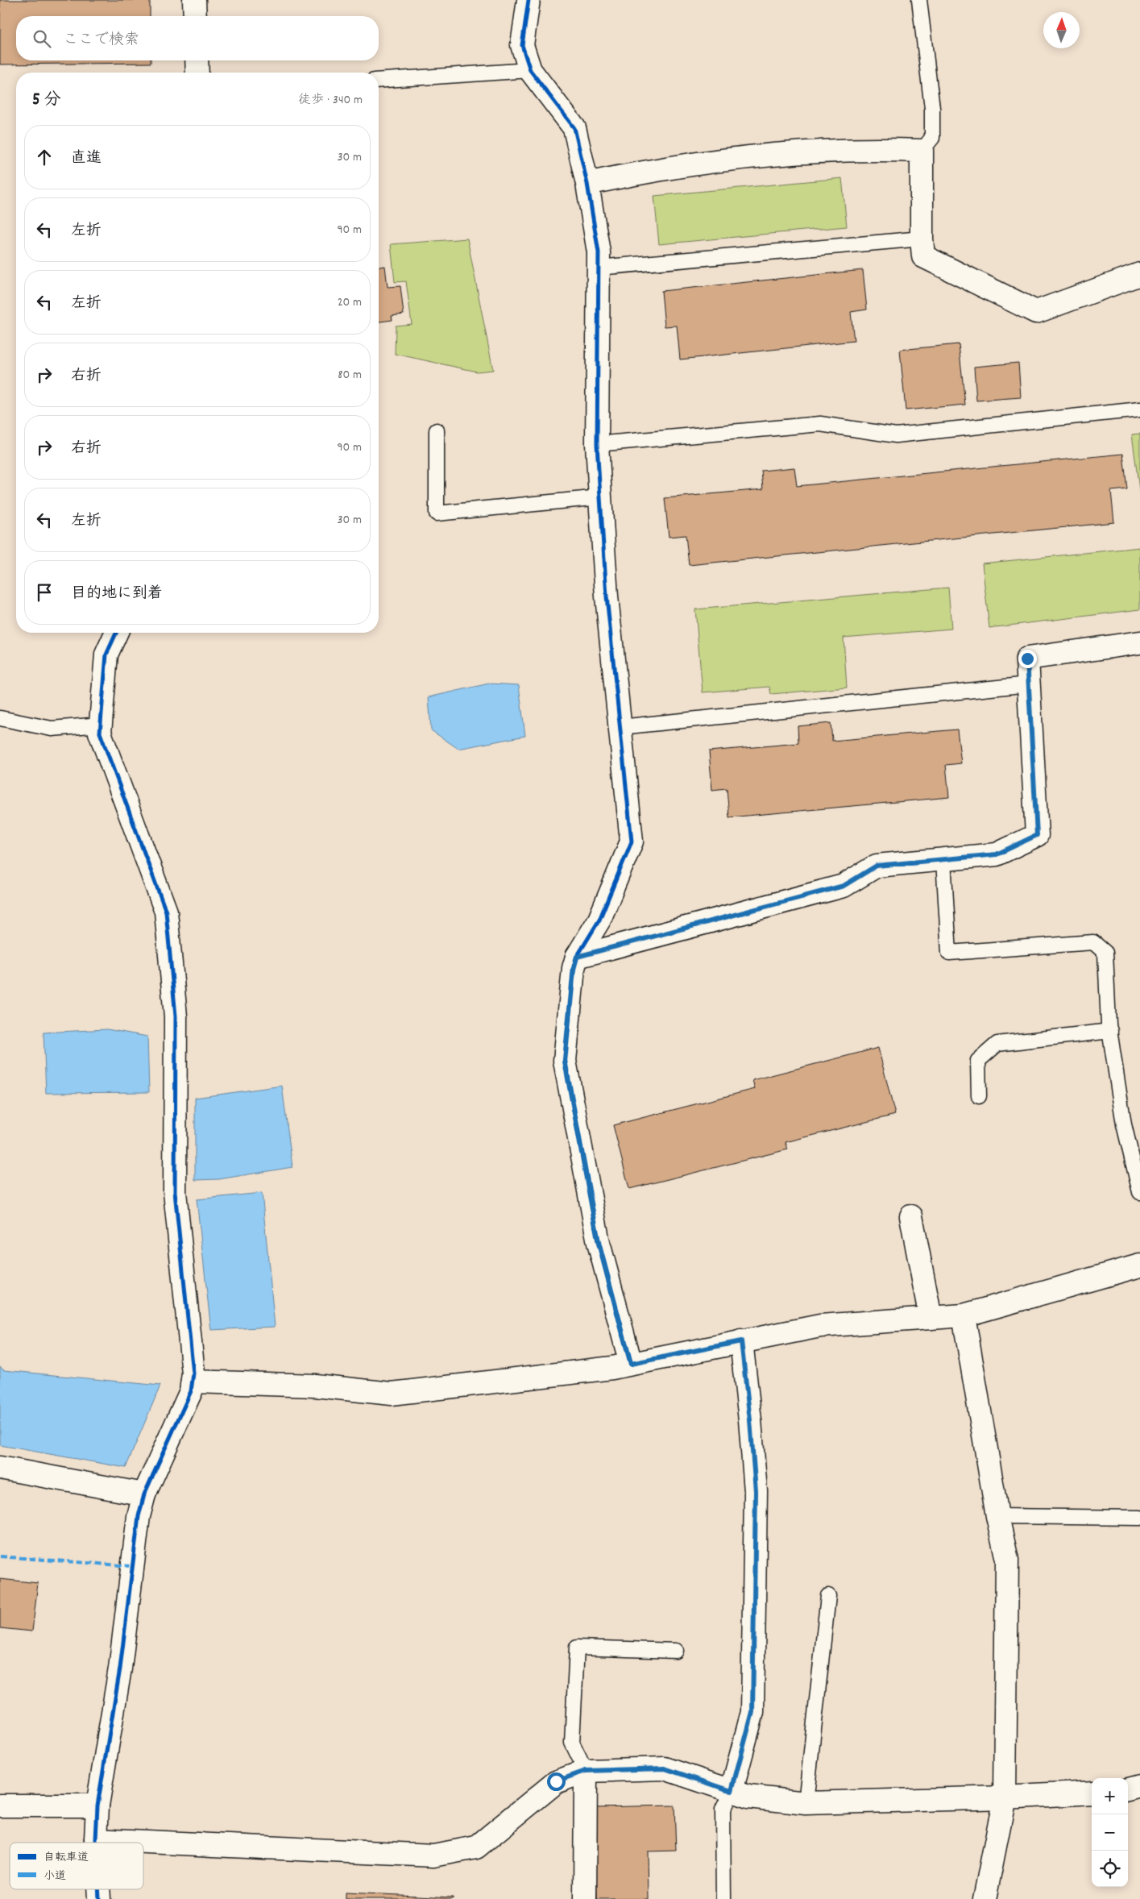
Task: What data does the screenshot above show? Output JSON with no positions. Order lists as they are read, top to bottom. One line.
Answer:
{"legend":["自転車道","小道"],"north":"top","page":{"search":"ここで検索","heading":["5 分","徒歩 · 340 m"],"list":[["直進","30 m"],["左折","90 m"],["左折","20 m"],["右折","80 m"],["右折","90 m"],["左折","30 m"],"目的地に到着"],"map_buttons":["+","−"]}}
